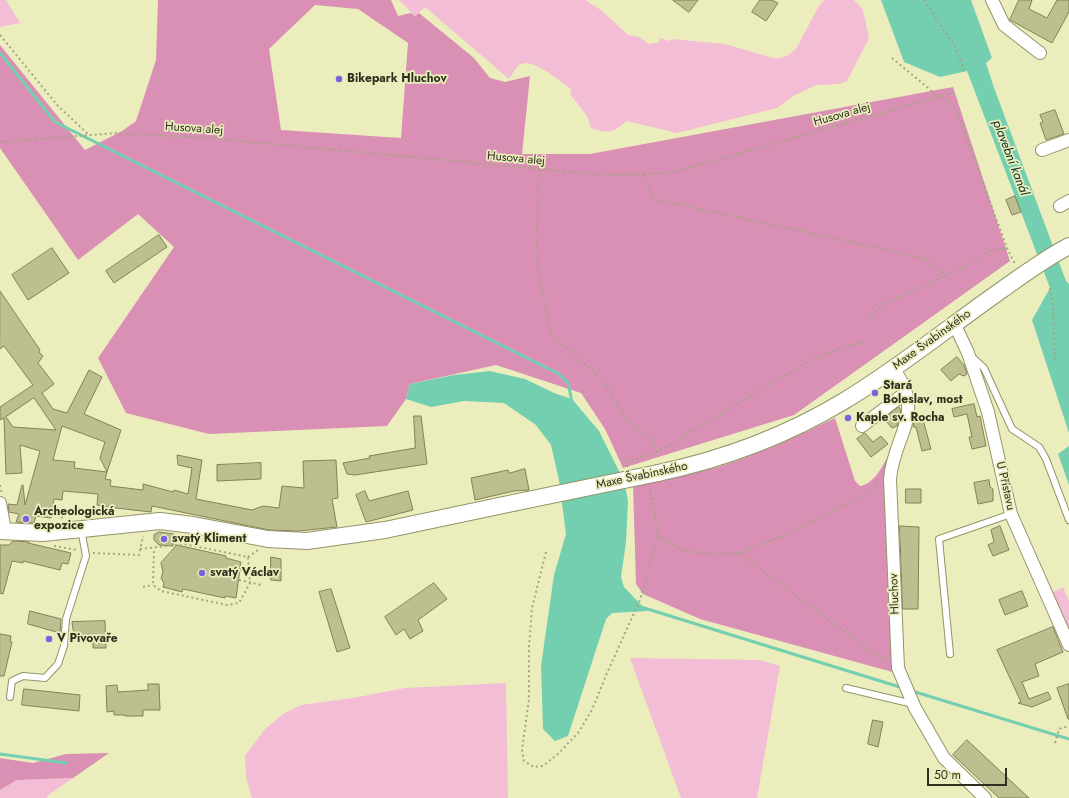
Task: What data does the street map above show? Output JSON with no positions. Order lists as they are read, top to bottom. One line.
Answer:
{"streets":{"main road":["Maxe Švabinského"],"street":["U Přístavu","Hluchov"],"path":["Husova alej"]},"crossings":[["Maxe Švabinského","U Přístavu"],["Maxe Švabinského","Hluchov"]],"water":["plavební kanál"],"places":["Bikepark Hluchov","Stará Boleslav, most","Kaple sv. Rocha","Archeologická expozice","svatý Kliment","svatý Václav","V Pivovaře"],"scale_bar":"50 m"}
